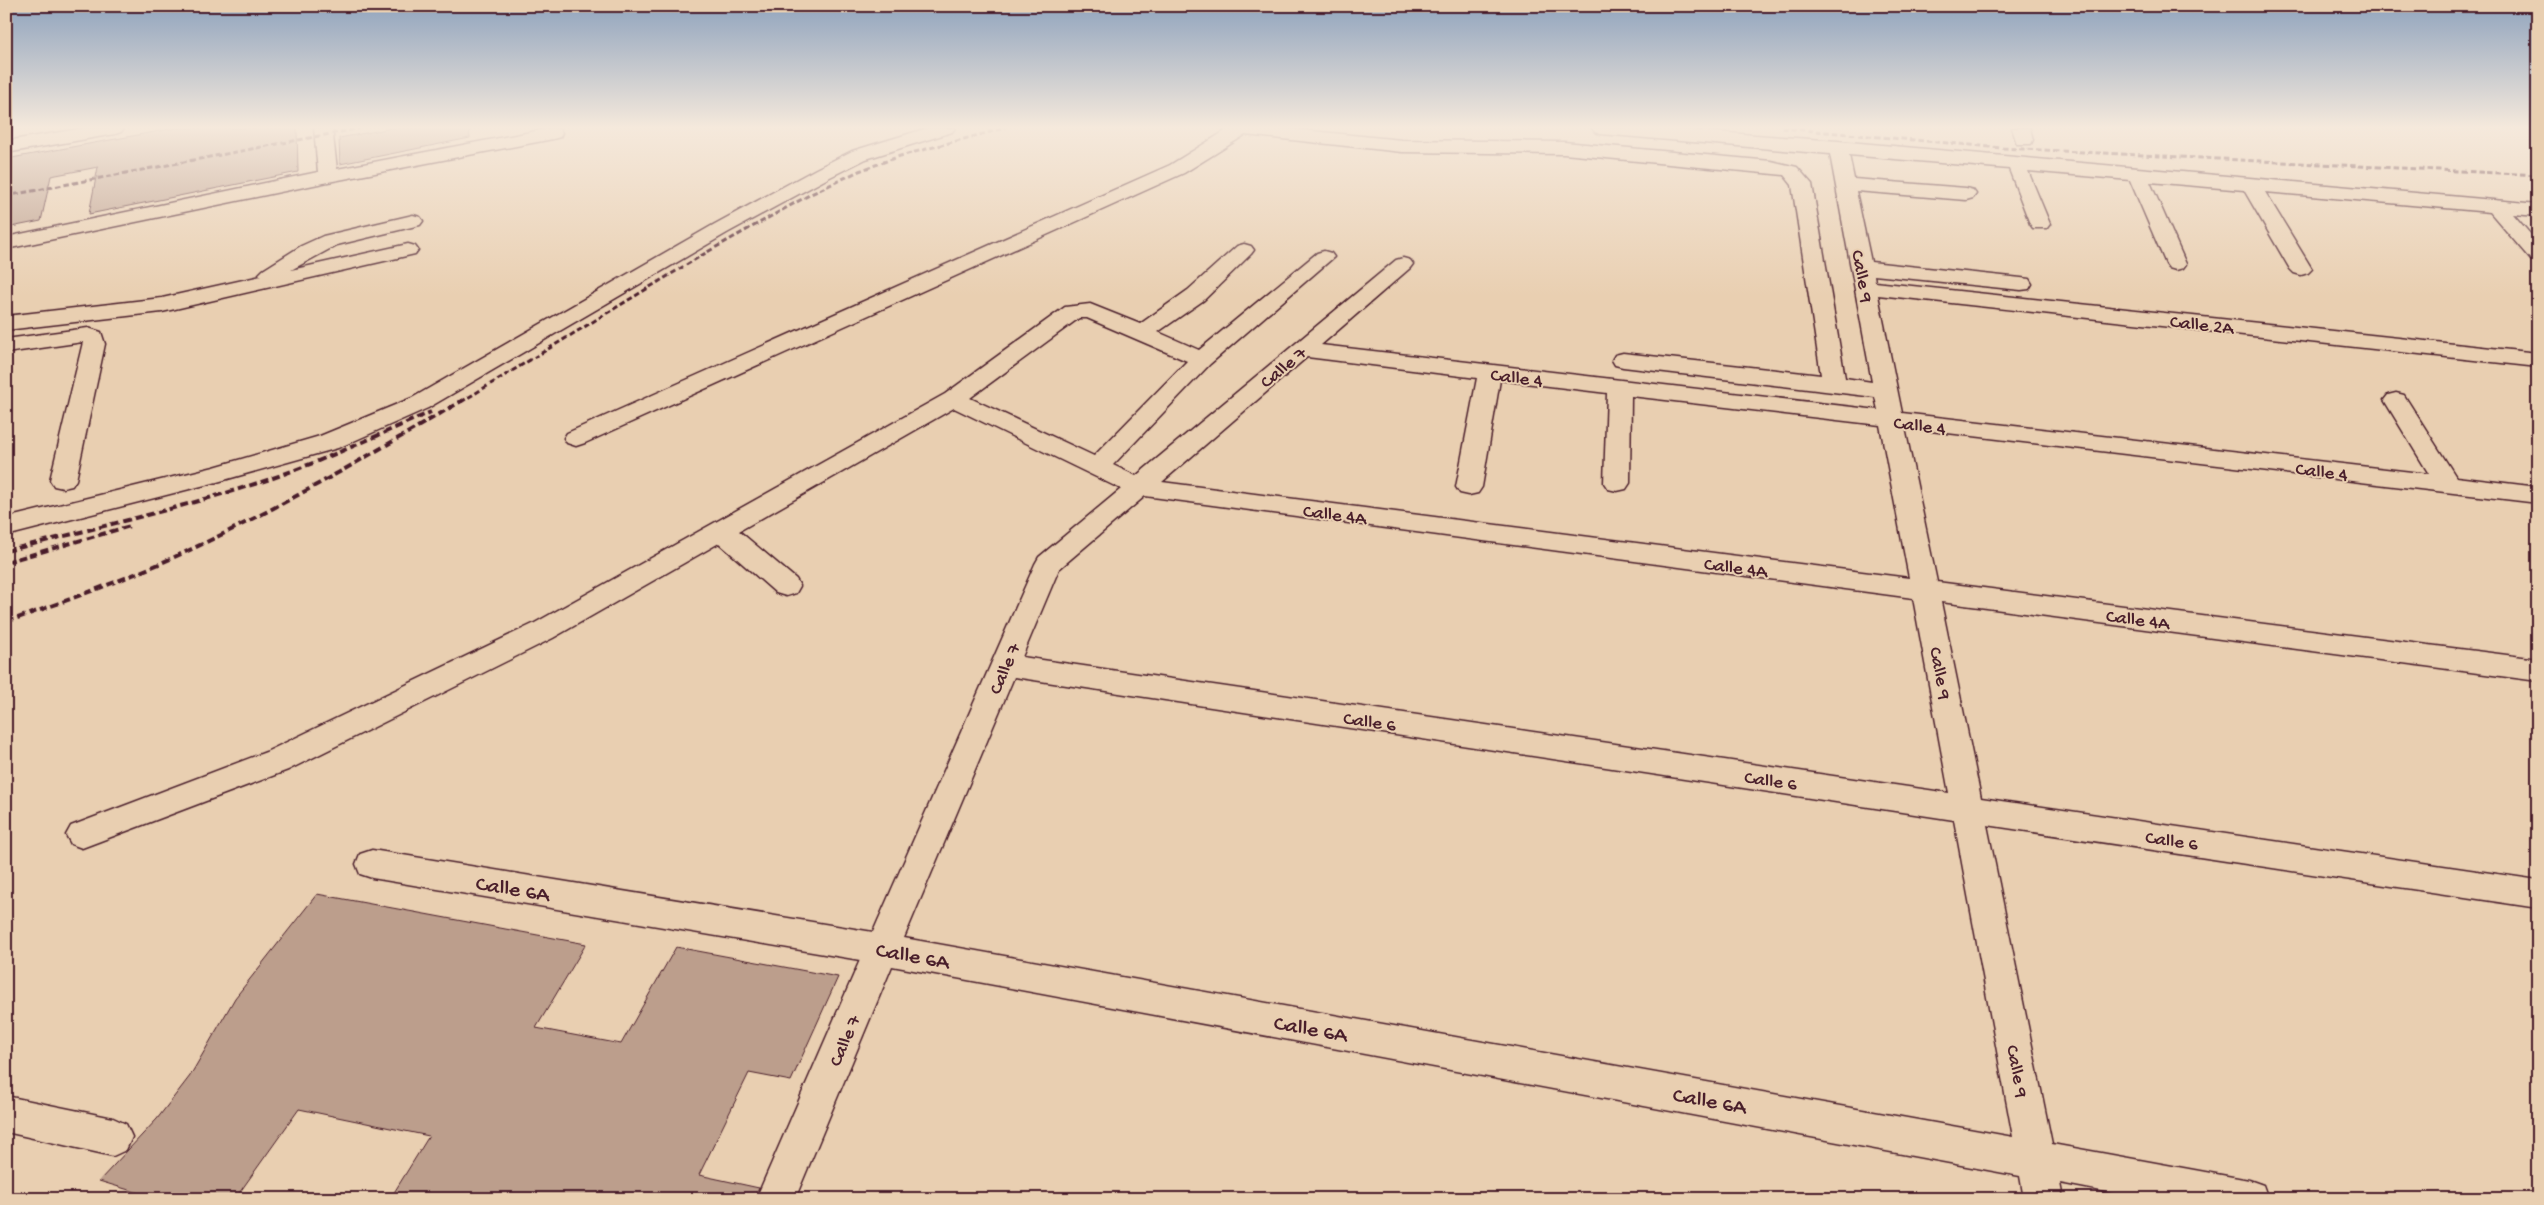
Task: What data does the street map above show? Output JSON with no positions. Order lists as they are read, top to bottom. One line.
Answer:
{"streets":{"street":["Calle 9","Calle 2A","Calle 7","Calle 4","Calle 4A","Calle 6","Calle 6A"]},"crossings":[["Calle 9","Calle 2A"],["Calle 9","Calle 4"],["Calle 9","Calle 4A"],["Calle 9","Calle 6"],["Calle 9","Calle 6A"],["Calle 7","Calle 4"],["Calle 7","Calle 4A"],["Calle 7","Calle 6"],["Calle 7","Calle 6A"]]}
